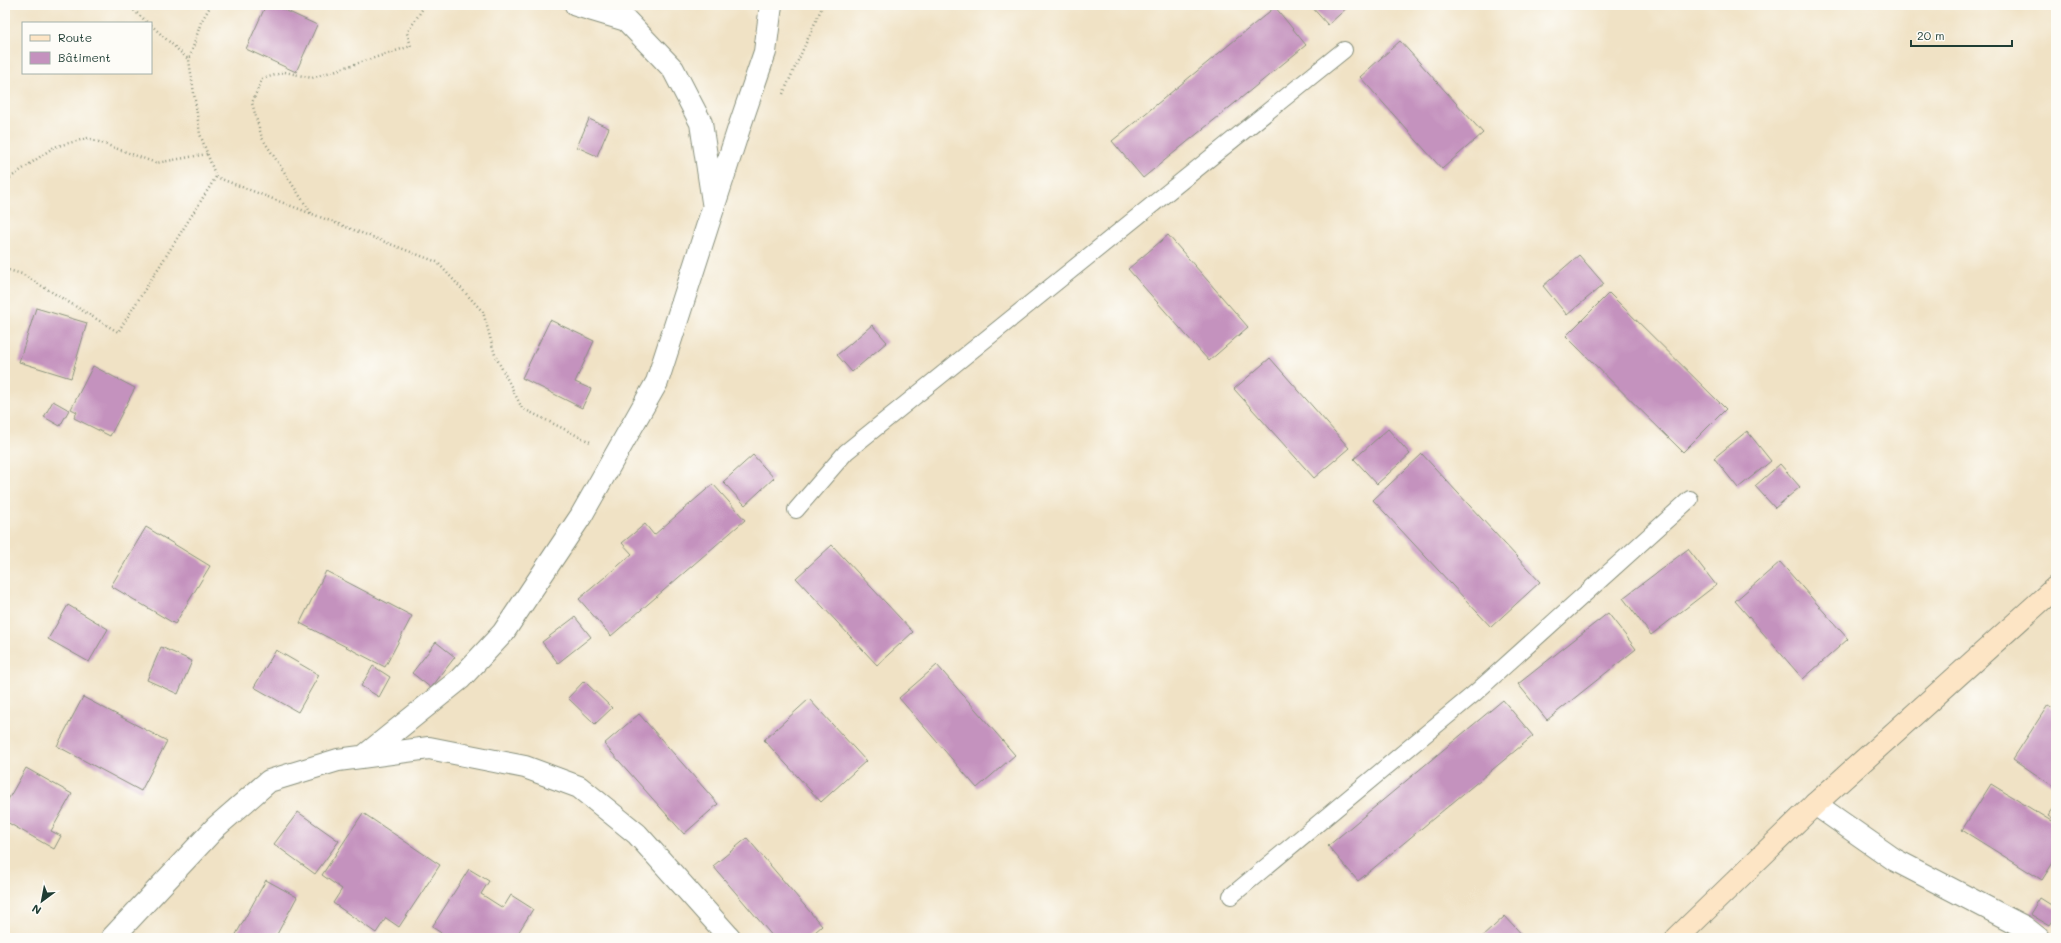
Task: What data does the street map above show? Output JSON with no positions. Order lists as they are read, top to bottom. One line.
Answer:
{"legend":["Route","Bâtiment"],"scale_bar":"20 m","north":"bottom left"}
